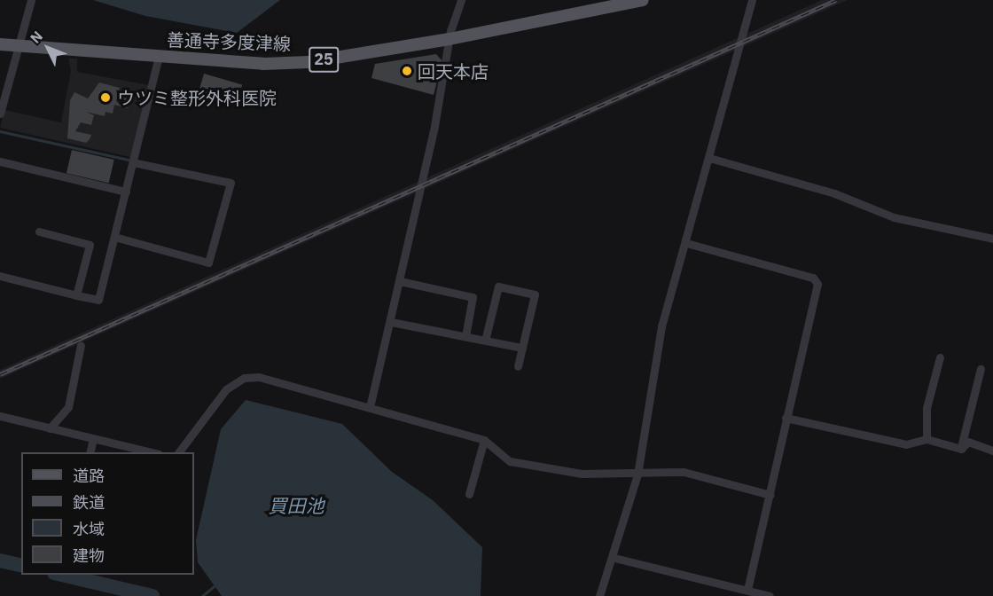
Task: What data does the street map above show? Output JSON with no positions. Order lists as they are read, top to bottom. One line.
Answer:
{"streets":{"main road":["善通寺多度津線","25"]},"water":["買田池"],"places":["回天本店","ウツミ整形外科医院"],"legend":["道路","鉄道","水域","建物"],"north":"top left"}
